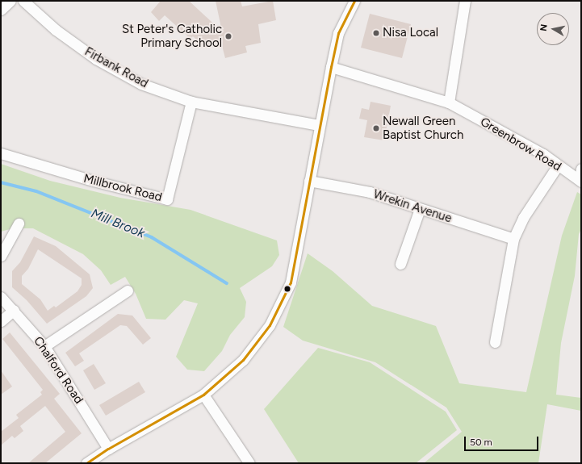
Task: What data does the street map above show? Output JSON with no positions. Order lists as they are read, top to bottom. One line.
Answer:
{"streets":{"street":["Firbank Road","Greenbrow Road","Millbrook Road","Wrekin Avenue","Chalford Road"]},"crossings":[["Firbank Road","Millbrook Road"]],"water":["Mill Brook"],"places":["Nisa Local","St Peter's Catholic Primary School","Newall Green Baptist Church"],"scale_bar":"50 m","north":"left"}
